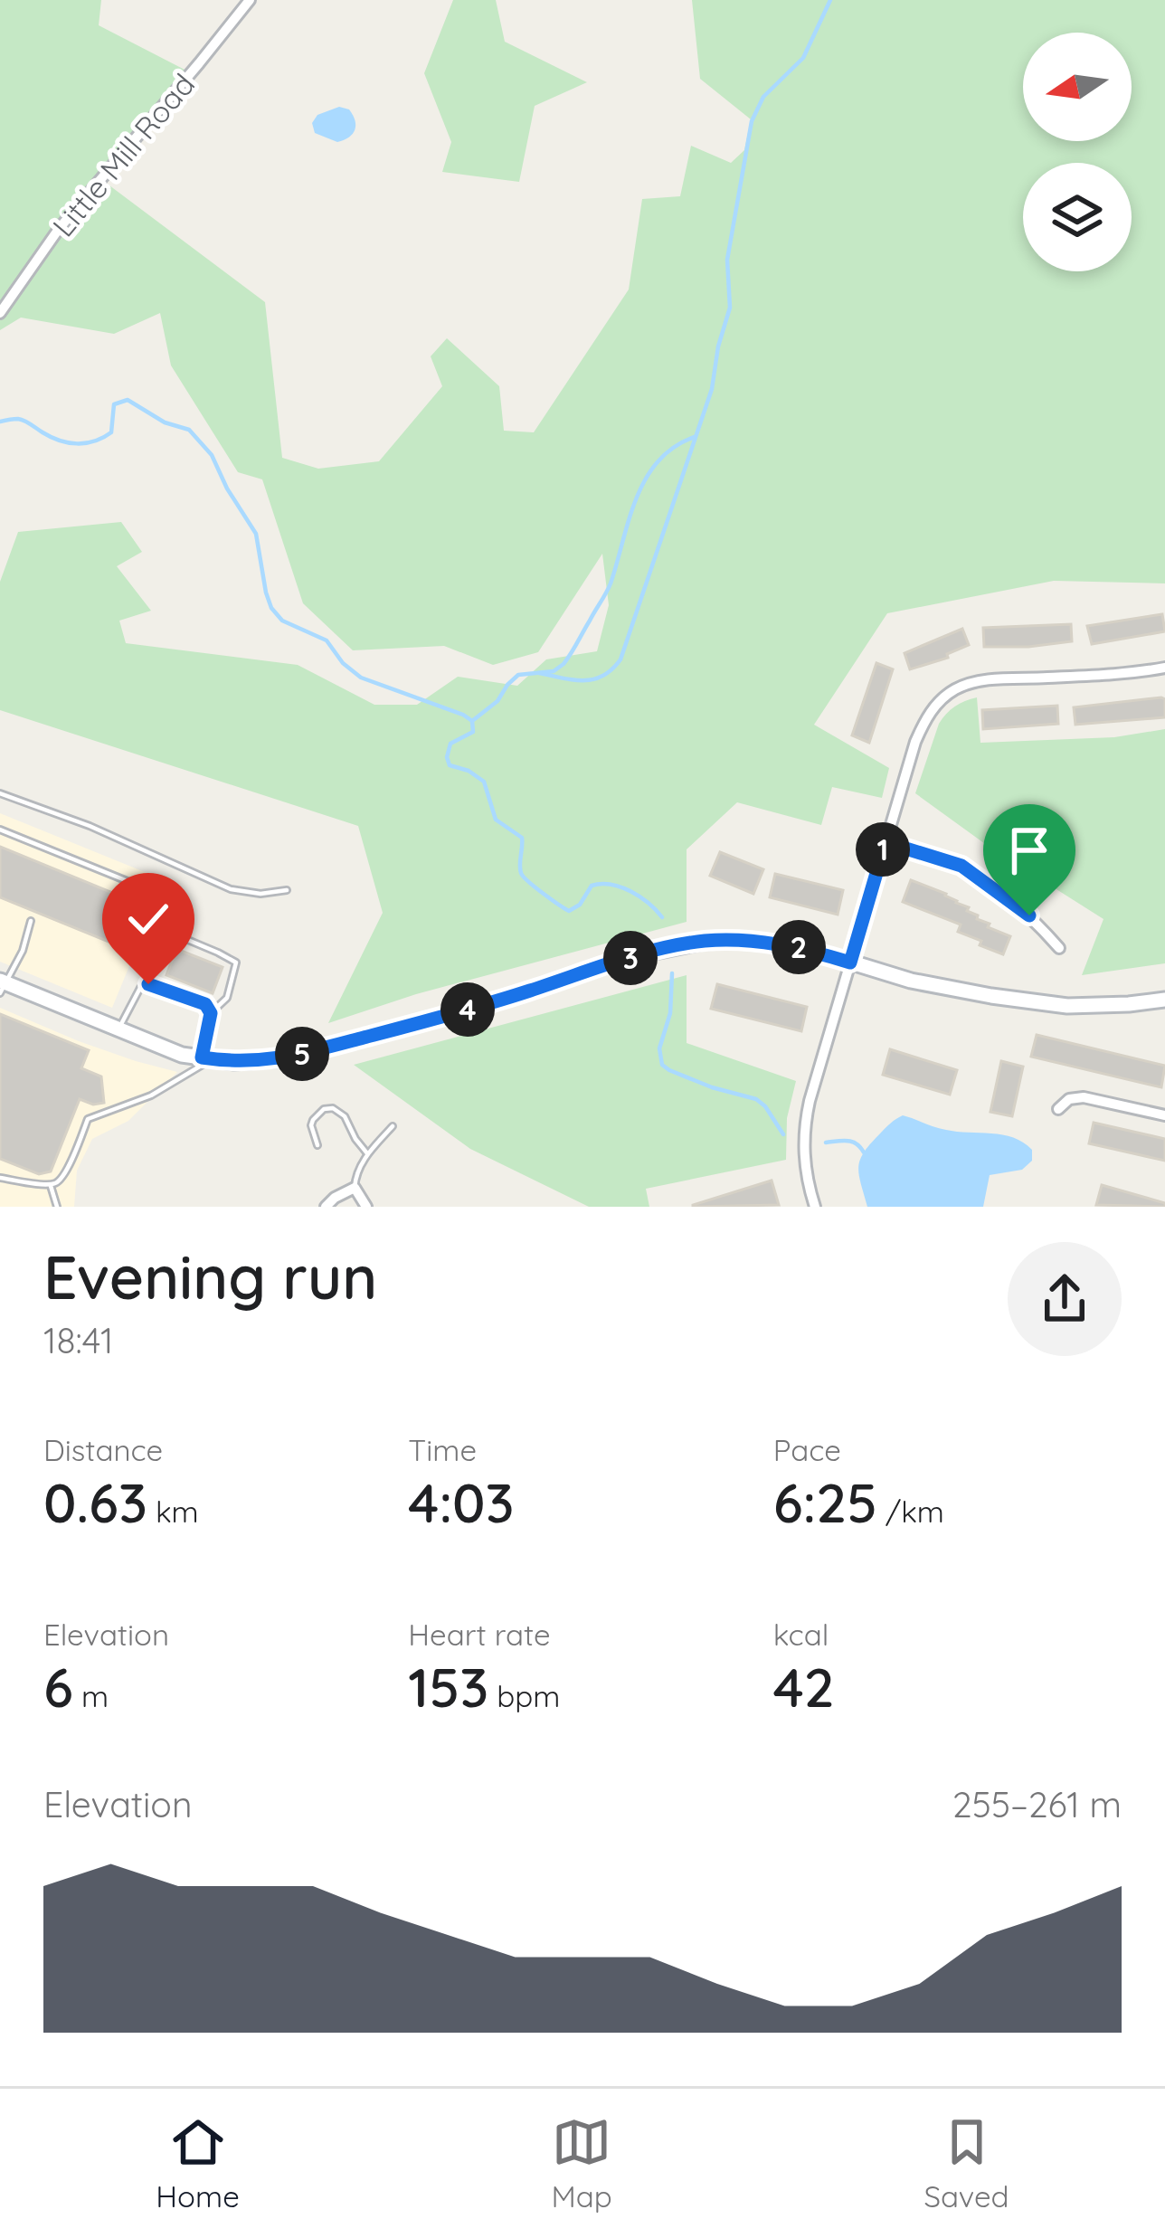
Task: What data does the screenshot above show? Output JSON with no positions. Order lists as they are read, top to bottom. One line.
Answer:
{"streets":{"street":["Little Mill Road"]},"north":"left","page":{"pins":["1","2","3","4","5"],"heading":["Evening run","18:41"],"stats":[["Distance","0.63 km"],["Time","4:03"],["Pace","6:25 /km"],["Elevation","6 m"],["Heart rate","153 bpm"],["kcal","42"]],"chart":["Elevation","255–261 m"],"tabs":["Home","Map","Saved"]}}
